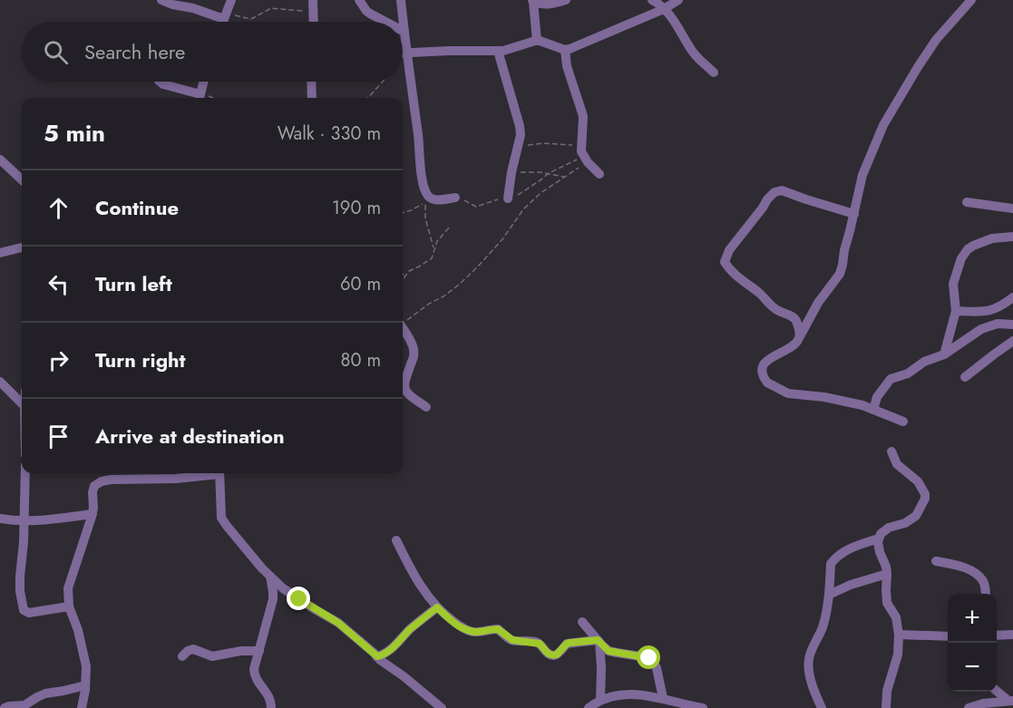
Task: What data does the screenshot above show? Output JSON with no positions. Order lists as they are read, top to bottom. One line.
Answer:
{"page":{"search":"Search here","heading":["5 min","Walk · 330 m"],"list":[["Continue","190 m"],["Turn left","60 m"],["Turn right","80 m"],"Arrive at destination"],"map_buttons":["+","−"]}}
